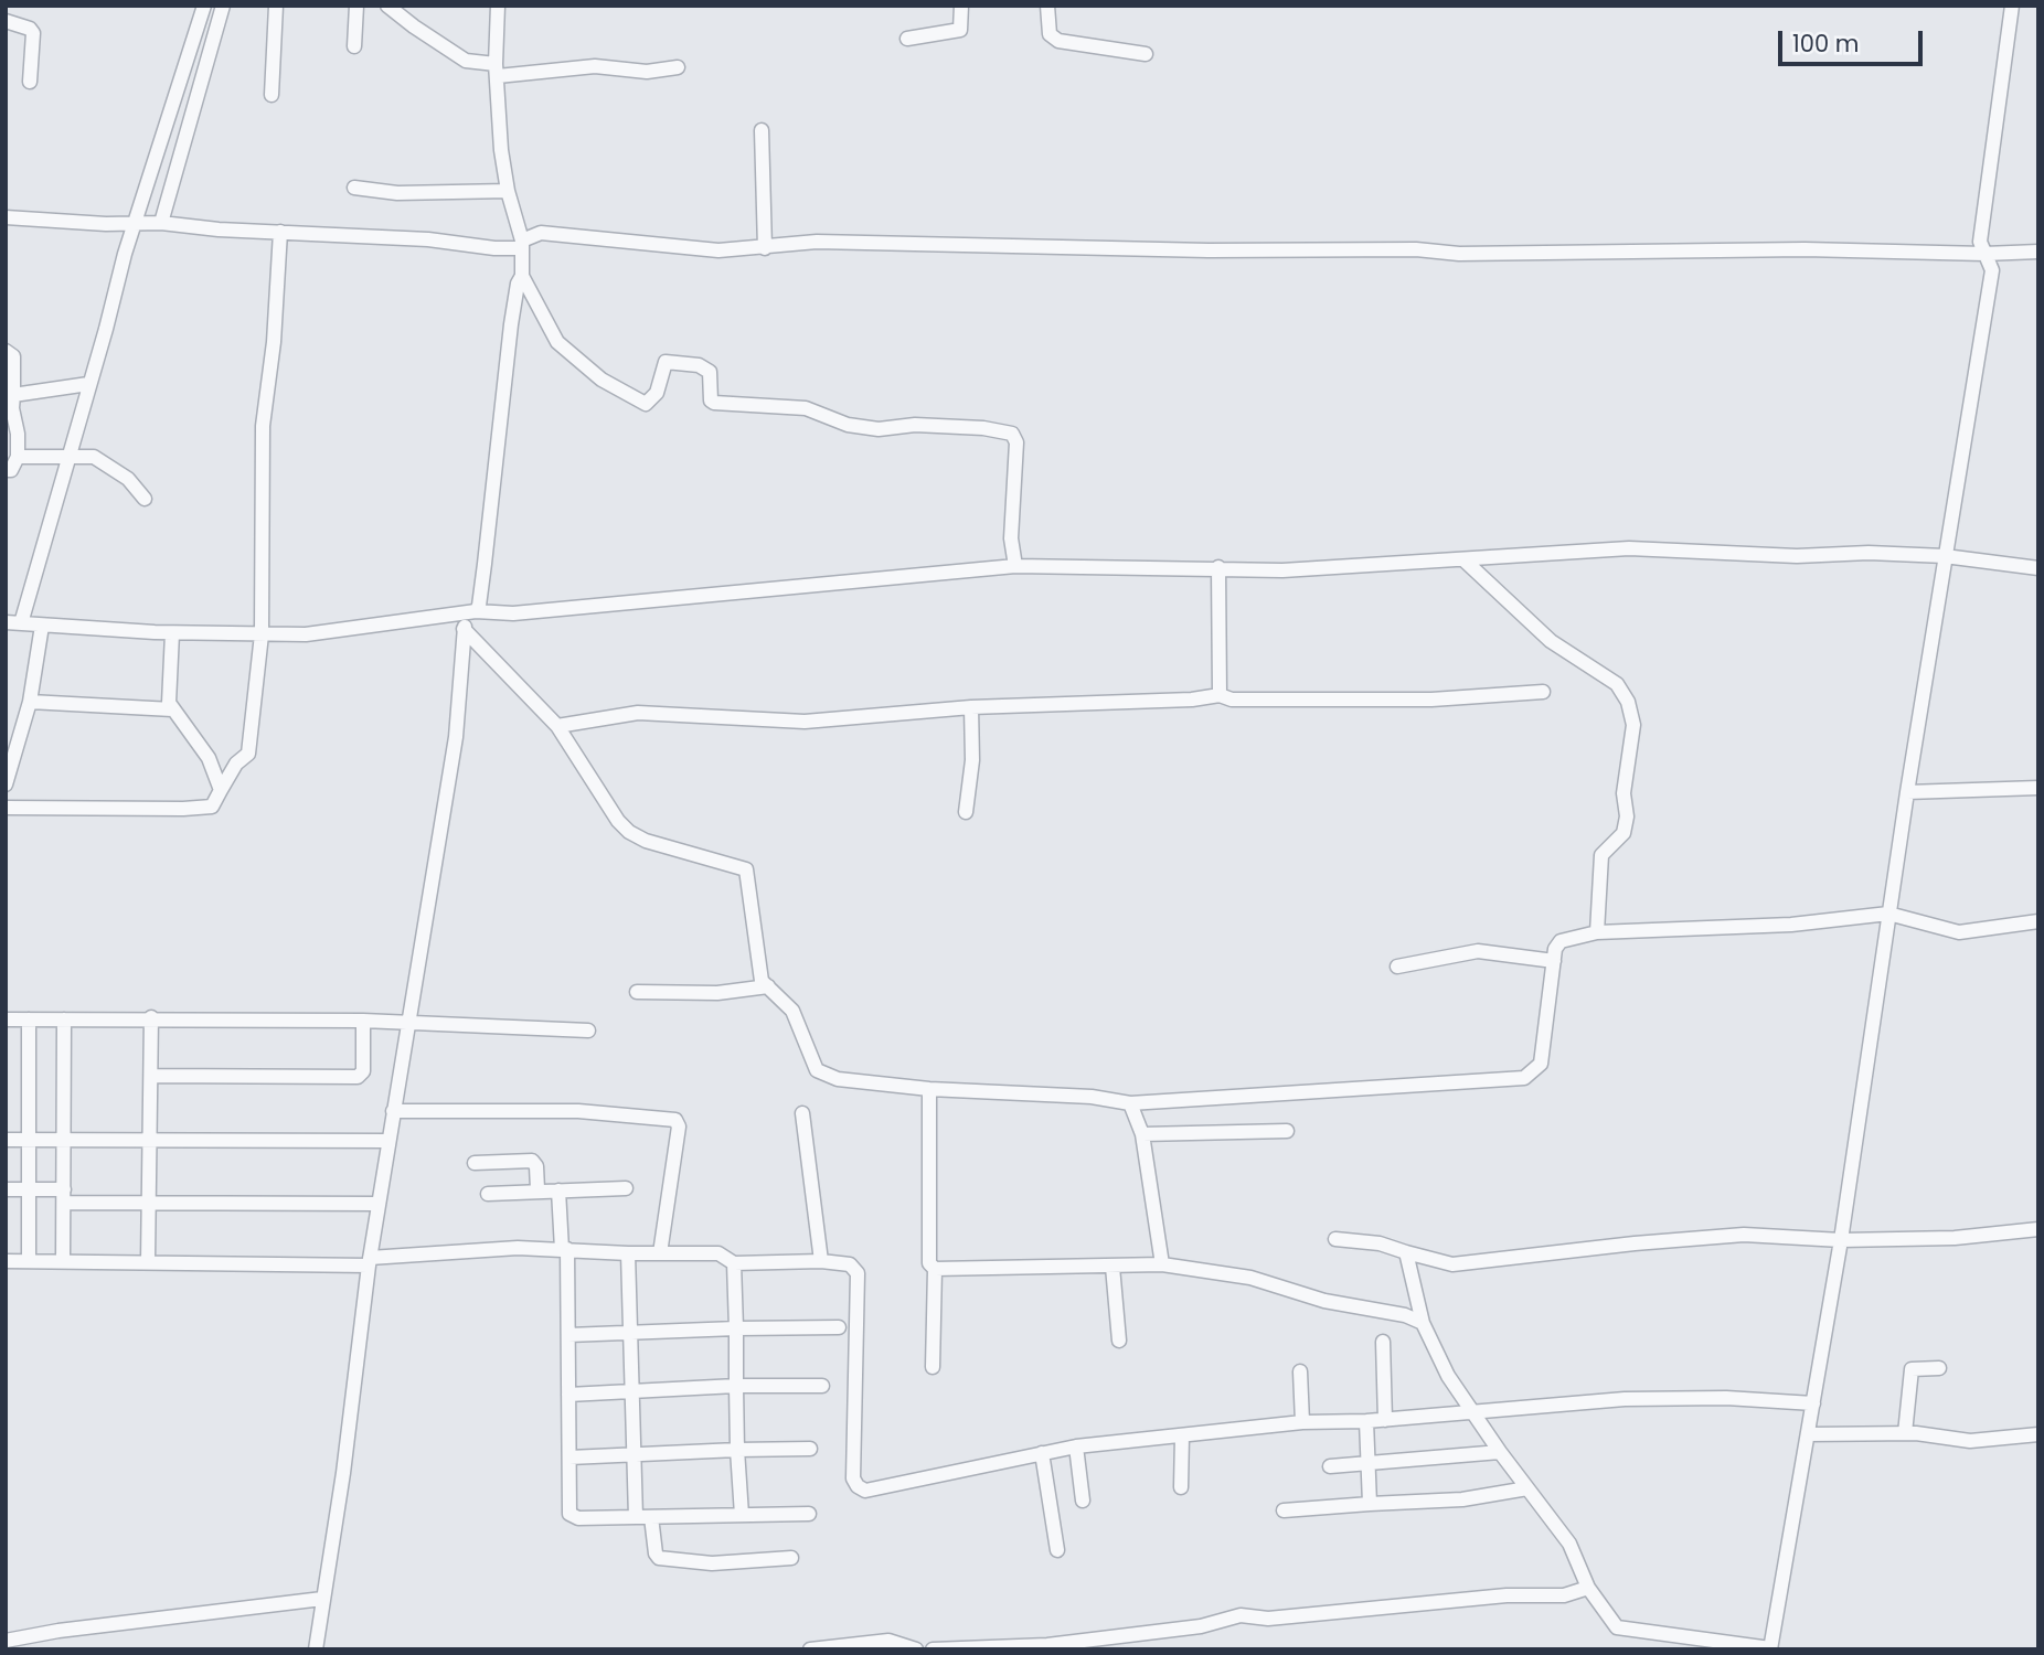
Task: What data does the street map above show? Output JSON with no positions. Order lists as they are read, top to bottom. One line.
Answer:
{"scale_bar":"100 m"}
